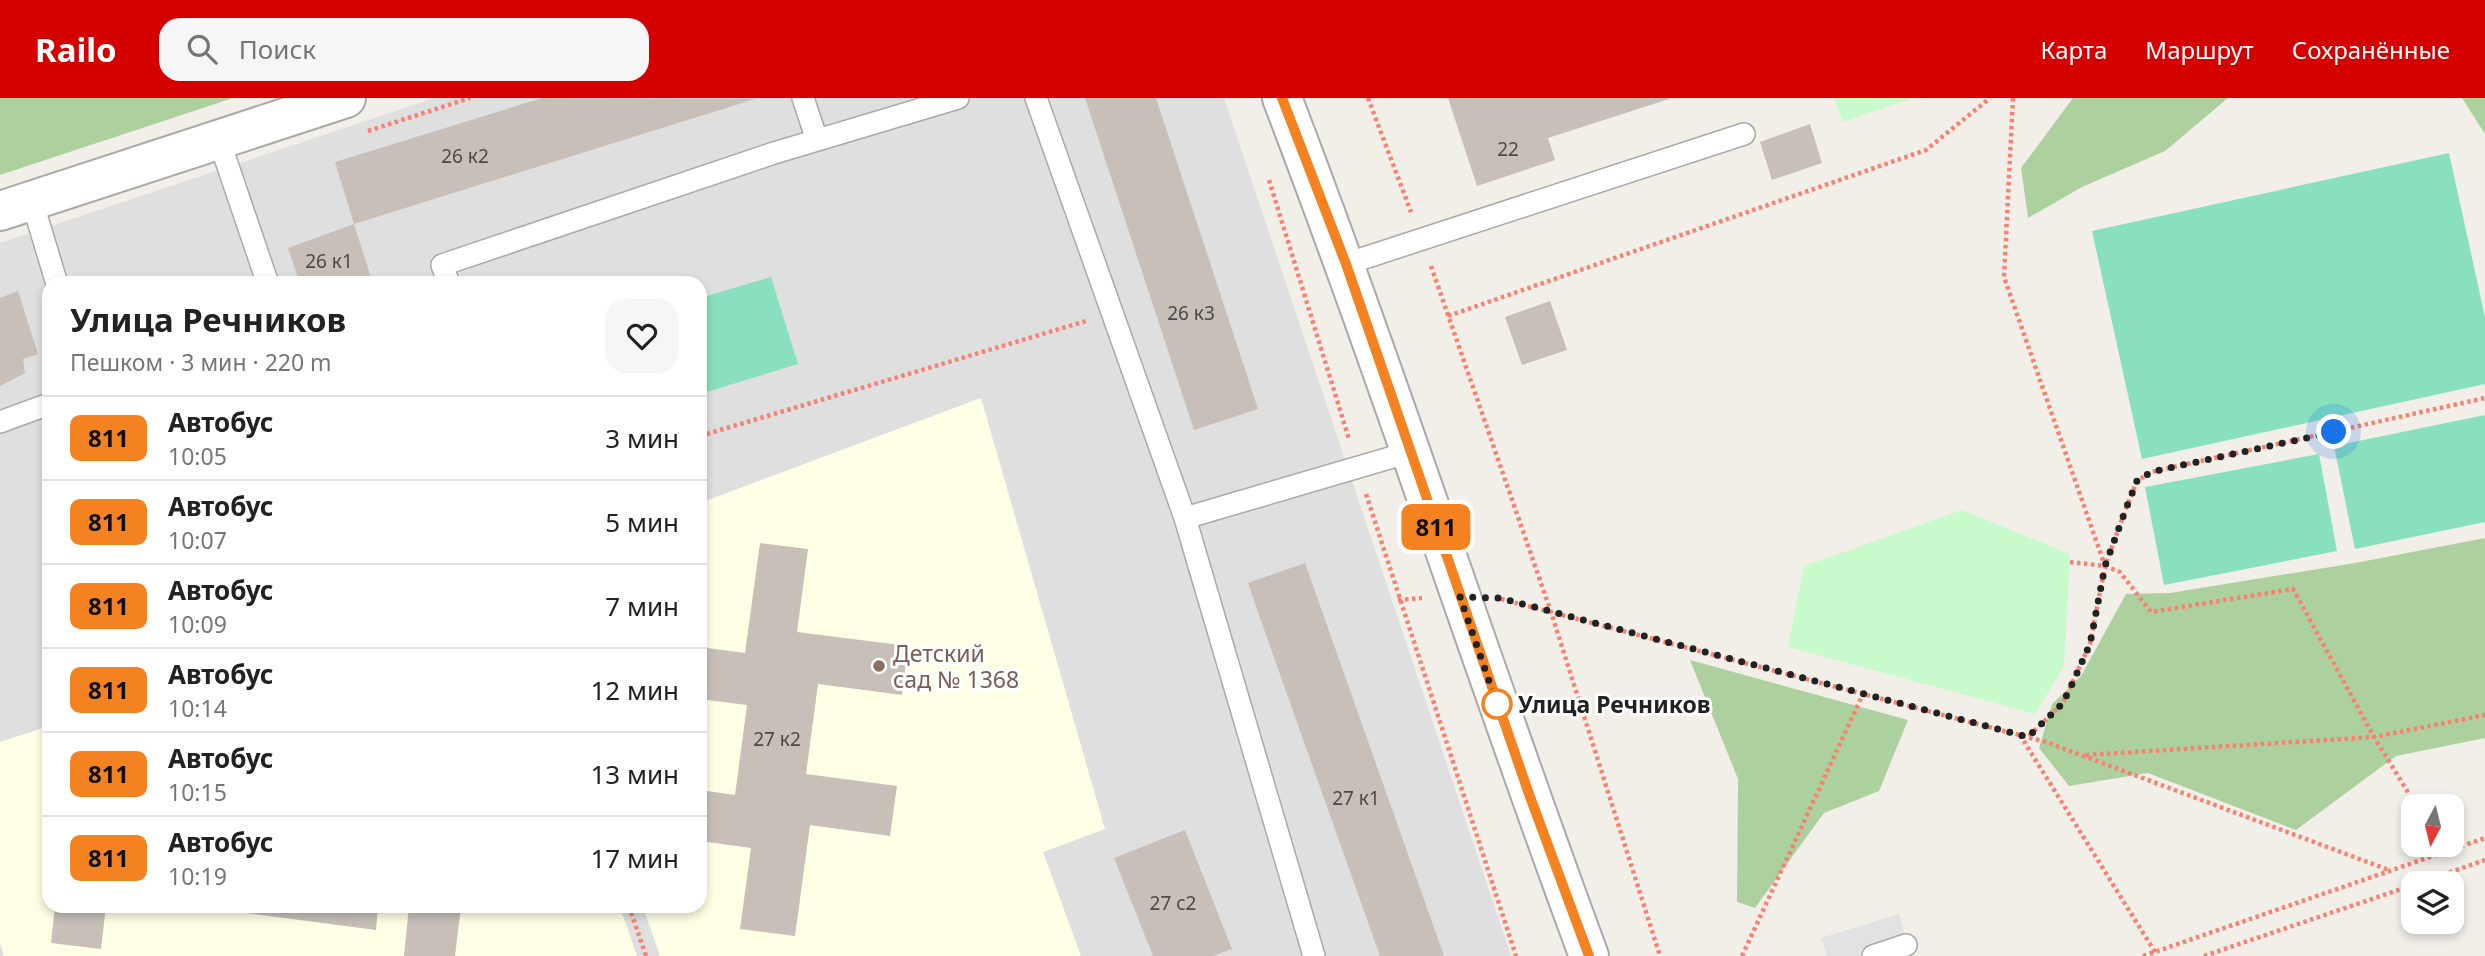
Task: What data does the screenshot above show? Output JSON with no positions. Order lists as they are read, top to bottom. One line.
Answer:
{"places":["Детский сад № 1368","Улица Речников"],"lines":["bus line 811"],"house_numbers":["22","26 к2","26 к1","26 к3","27 к2","27 к1","27 с2"],"north":"bottom","page":{"header":"Railo","search":"Поиск","nav":["Карта","Маршрут","Сохранённые"],"on_map":"811","heading":["Улица Речников","Пешком · 3 мин · 220 m"],"list":[{"mark":"811","name":"Автобус","note":"10:05","value":"3 мин"},{"mark":"811","name":"Автобус","note":"10:07","value":"5 мин"},{"mark":"811","name":"Автобус","note":"10:09","value":"7 мин"},{"mark":"811","name":"Автобус","note":"10:14","value":"12 мин"},{"mark":"811","name":"Автобус","note":"10:15","value":"13 мин"},{"mark":"811","name":"Автобус","note":"10:19","value":"17 мин"}]}}
